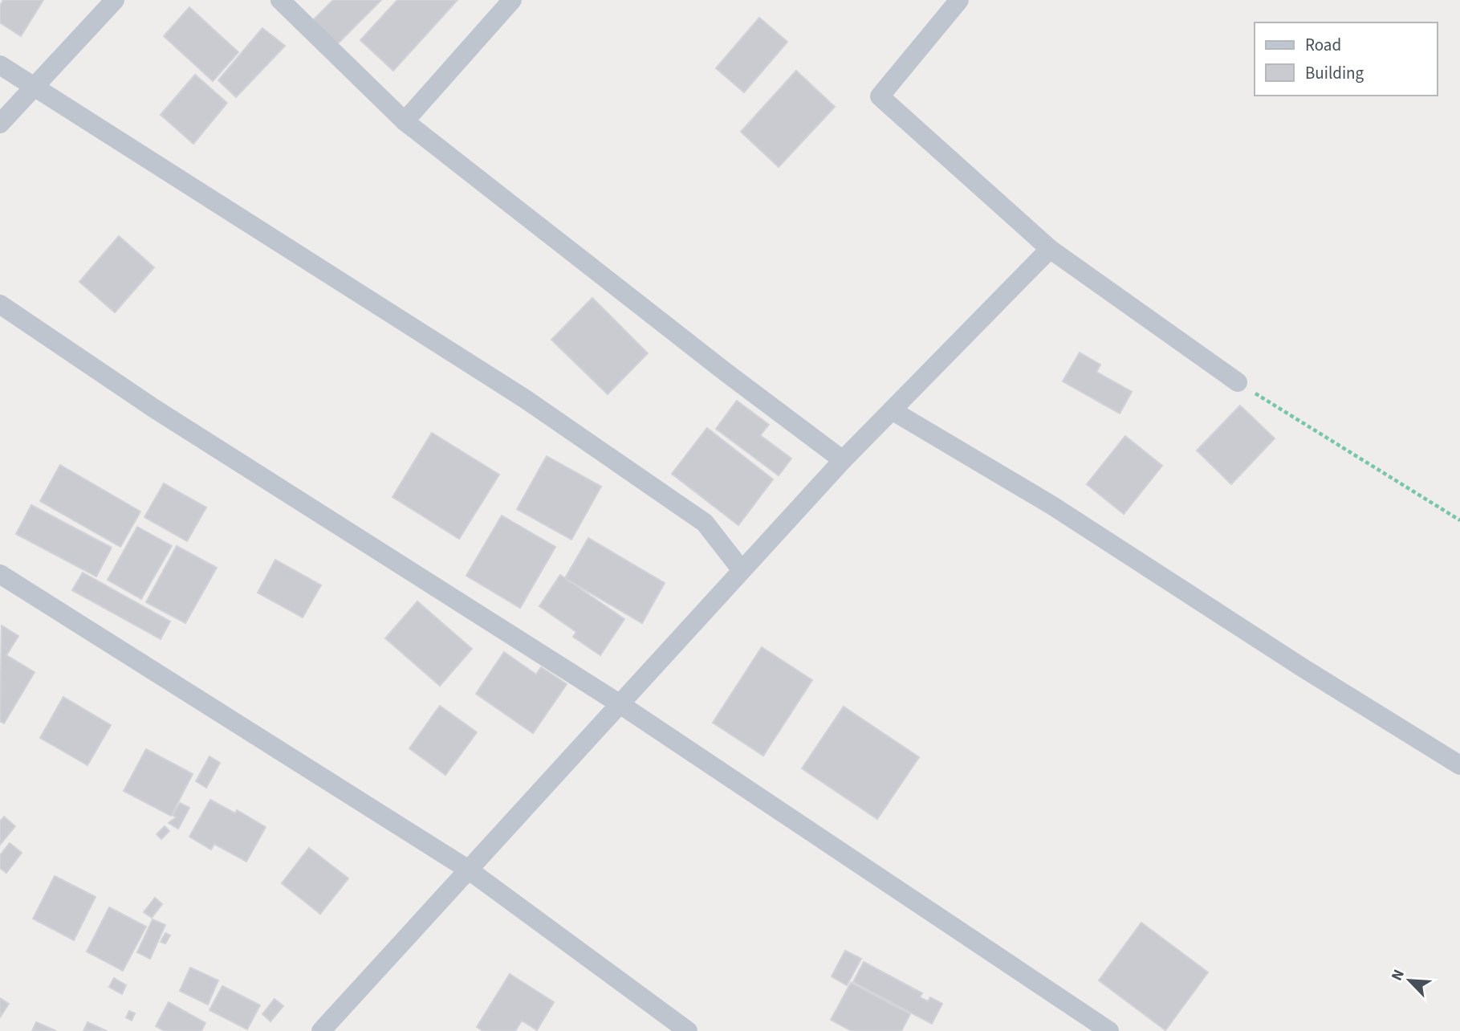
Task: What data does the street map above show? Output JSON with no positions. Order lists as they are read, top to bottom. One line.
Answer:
{"legend":["Road","Building"],"north":"top left"}
